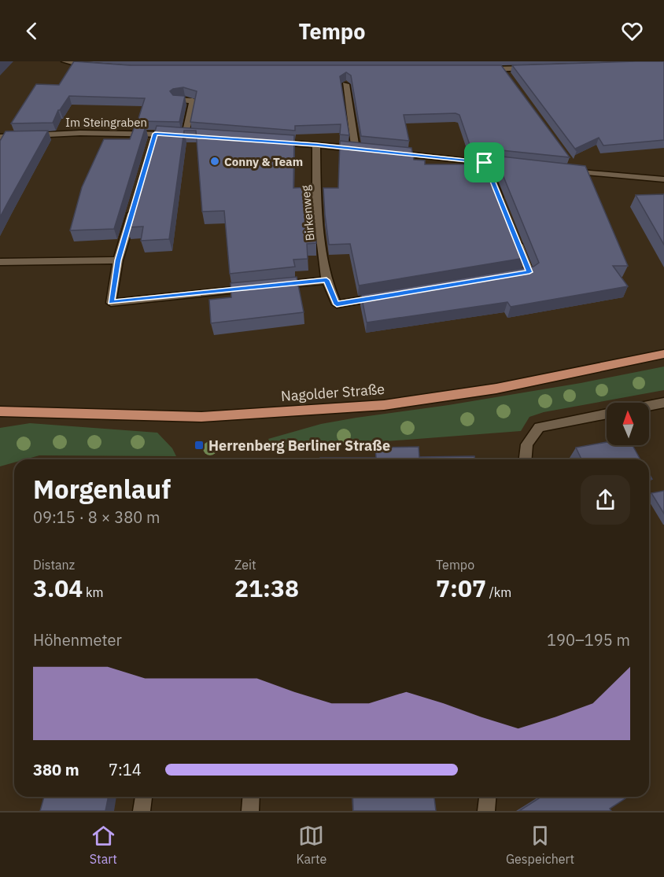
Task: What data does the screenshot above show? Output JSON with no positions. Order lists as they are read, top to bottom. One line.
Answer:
{"streets":{"main road":["Nagolder Straße"],"street":["Im Steingraben","Birkenweg"]},"places":{"other":["Conny & Team"],"transit":["Herrenberg Berliner Straße"]},"north":"top","page":{"header":"Tempo","heading":["Morgenlauf","09:15 · 8 × 380 m"],"stats":[["Distanz","3.04 km"],["Zeit","21:38"],["Tempo","7:07 /km"]],"chart":["Höhenmeter","190–195 m"],"list":[{"name":"380 m","note":"7:14"}],"tabs":["Start","Karte","Gespeichert"]}}
